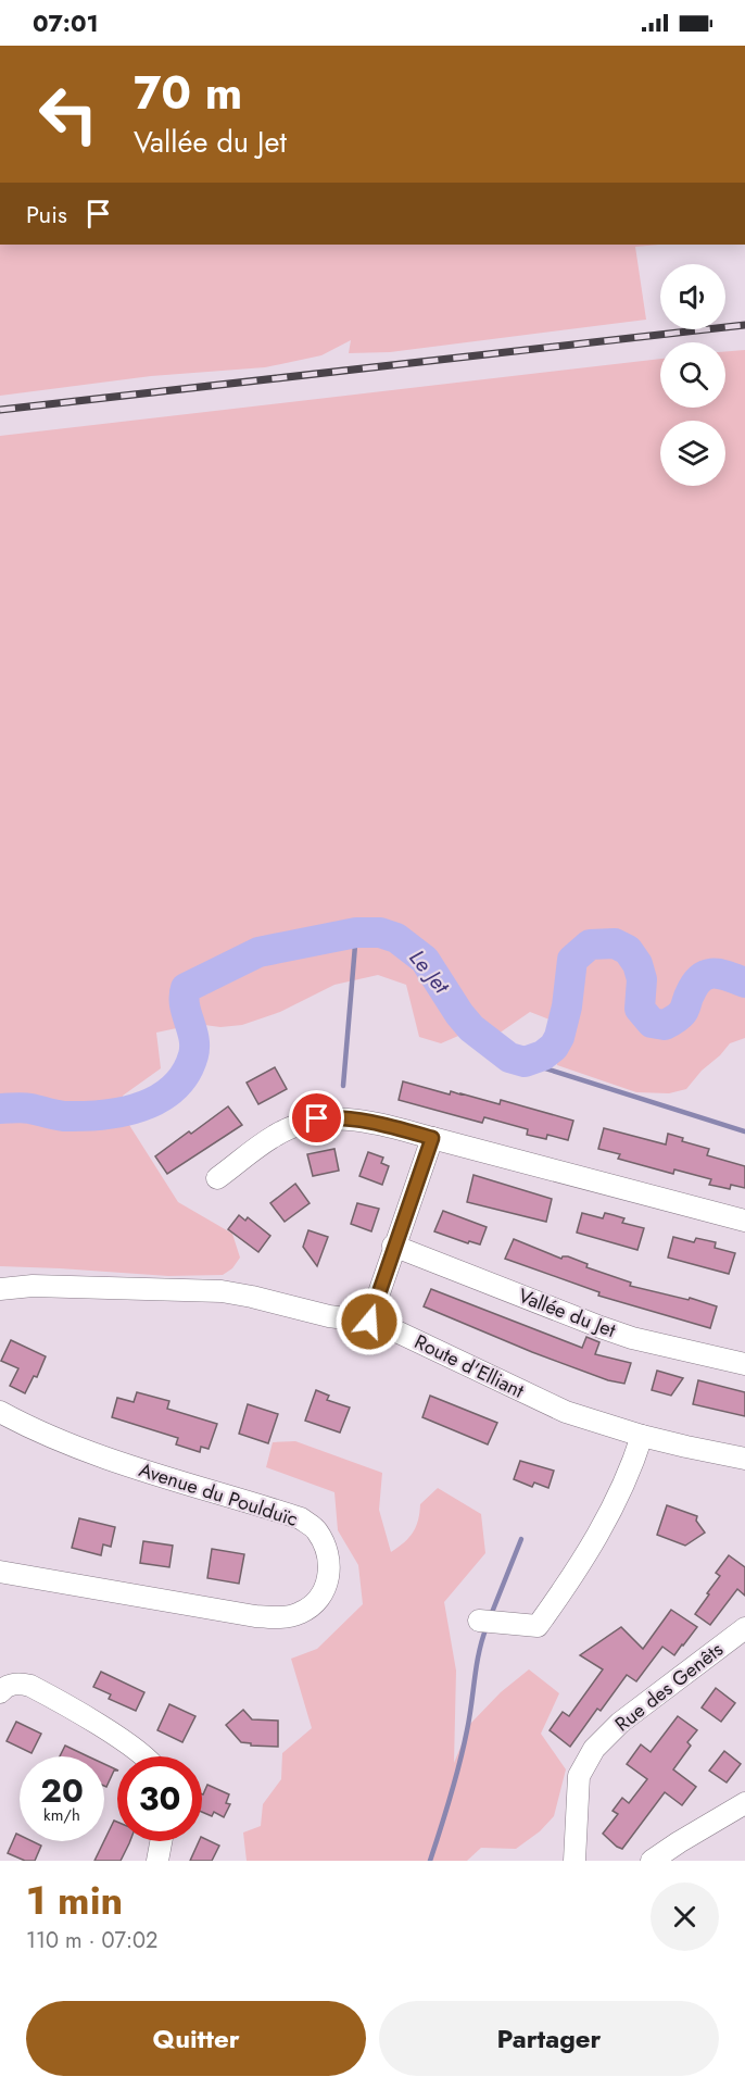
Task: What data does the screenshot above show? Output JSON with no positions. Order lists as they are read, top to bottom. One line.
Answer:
{"streets":{"street":["Vallée du Jet","Route d'Elliant","Avenue du Poulduïc","Rue des Genêts"]},"water":["Le Jet"],"page":{"status":"07:01","turn":["70 m","Vallée du Jet"],"then":"Puis","speed":"20 km/h","limit":"30","heading":["1 min","110 m · 07:02"],"buttons":["Quitter","Partager"]}}
